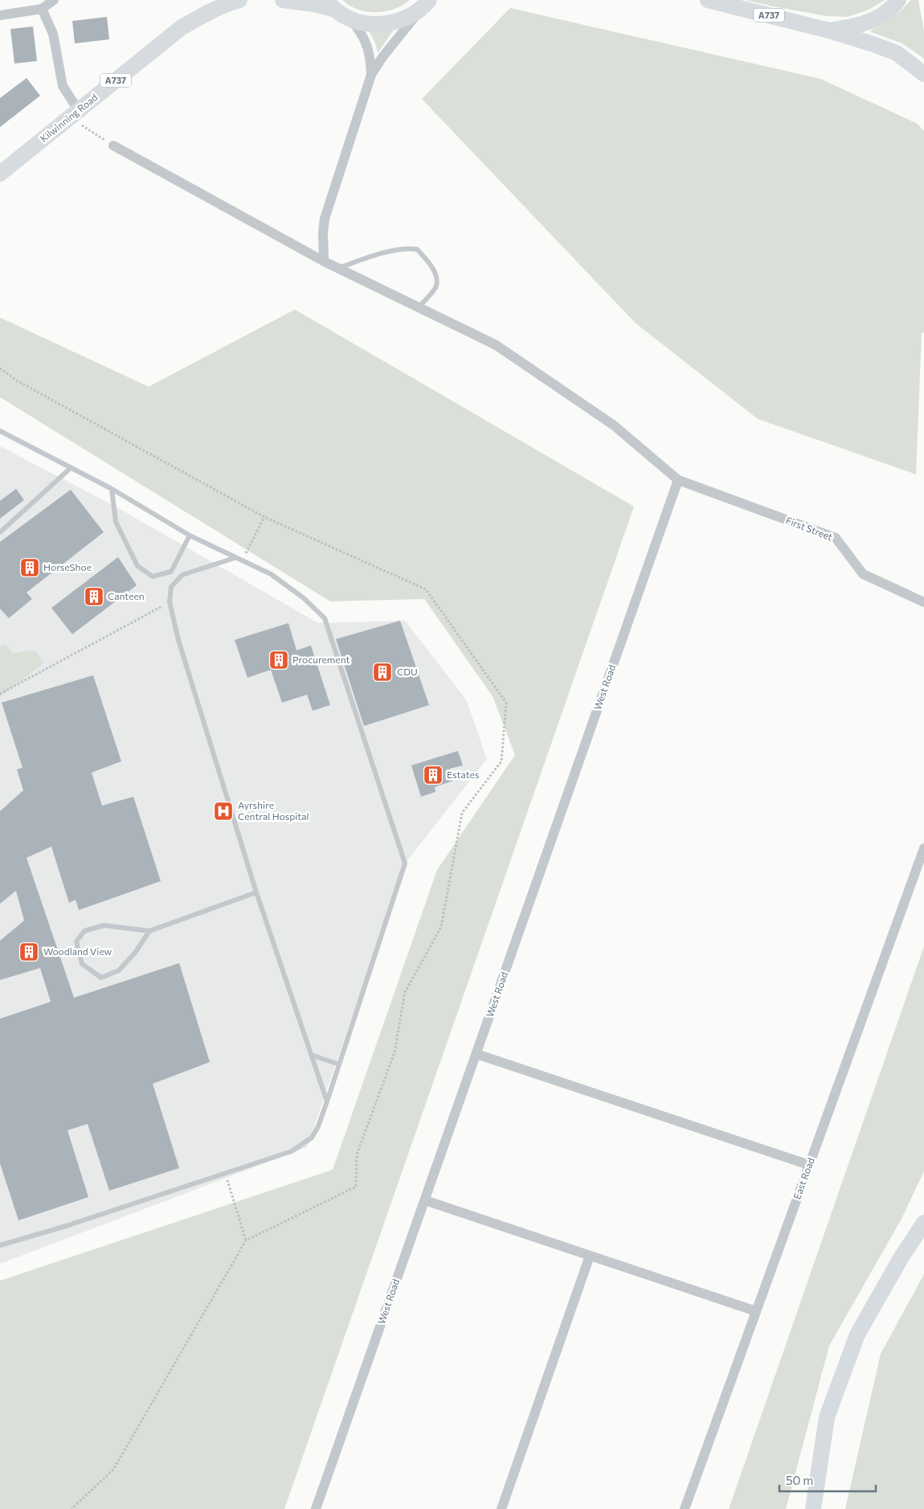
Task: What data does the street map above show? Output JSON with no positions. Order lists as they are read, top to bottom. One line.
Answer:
{"streets":{"main road":["A737","Kilwinning Road"],"street":["First Street","West Road","East Road"]},"crossings":[["First Street","West Road"]],"places":{"building":["HorseShoe","Canteen","Procurement","CDU","Estates","Woodland View"],"hospital":["Ayrshire Central Hospital"]},"scale_bar":"50 m"}
